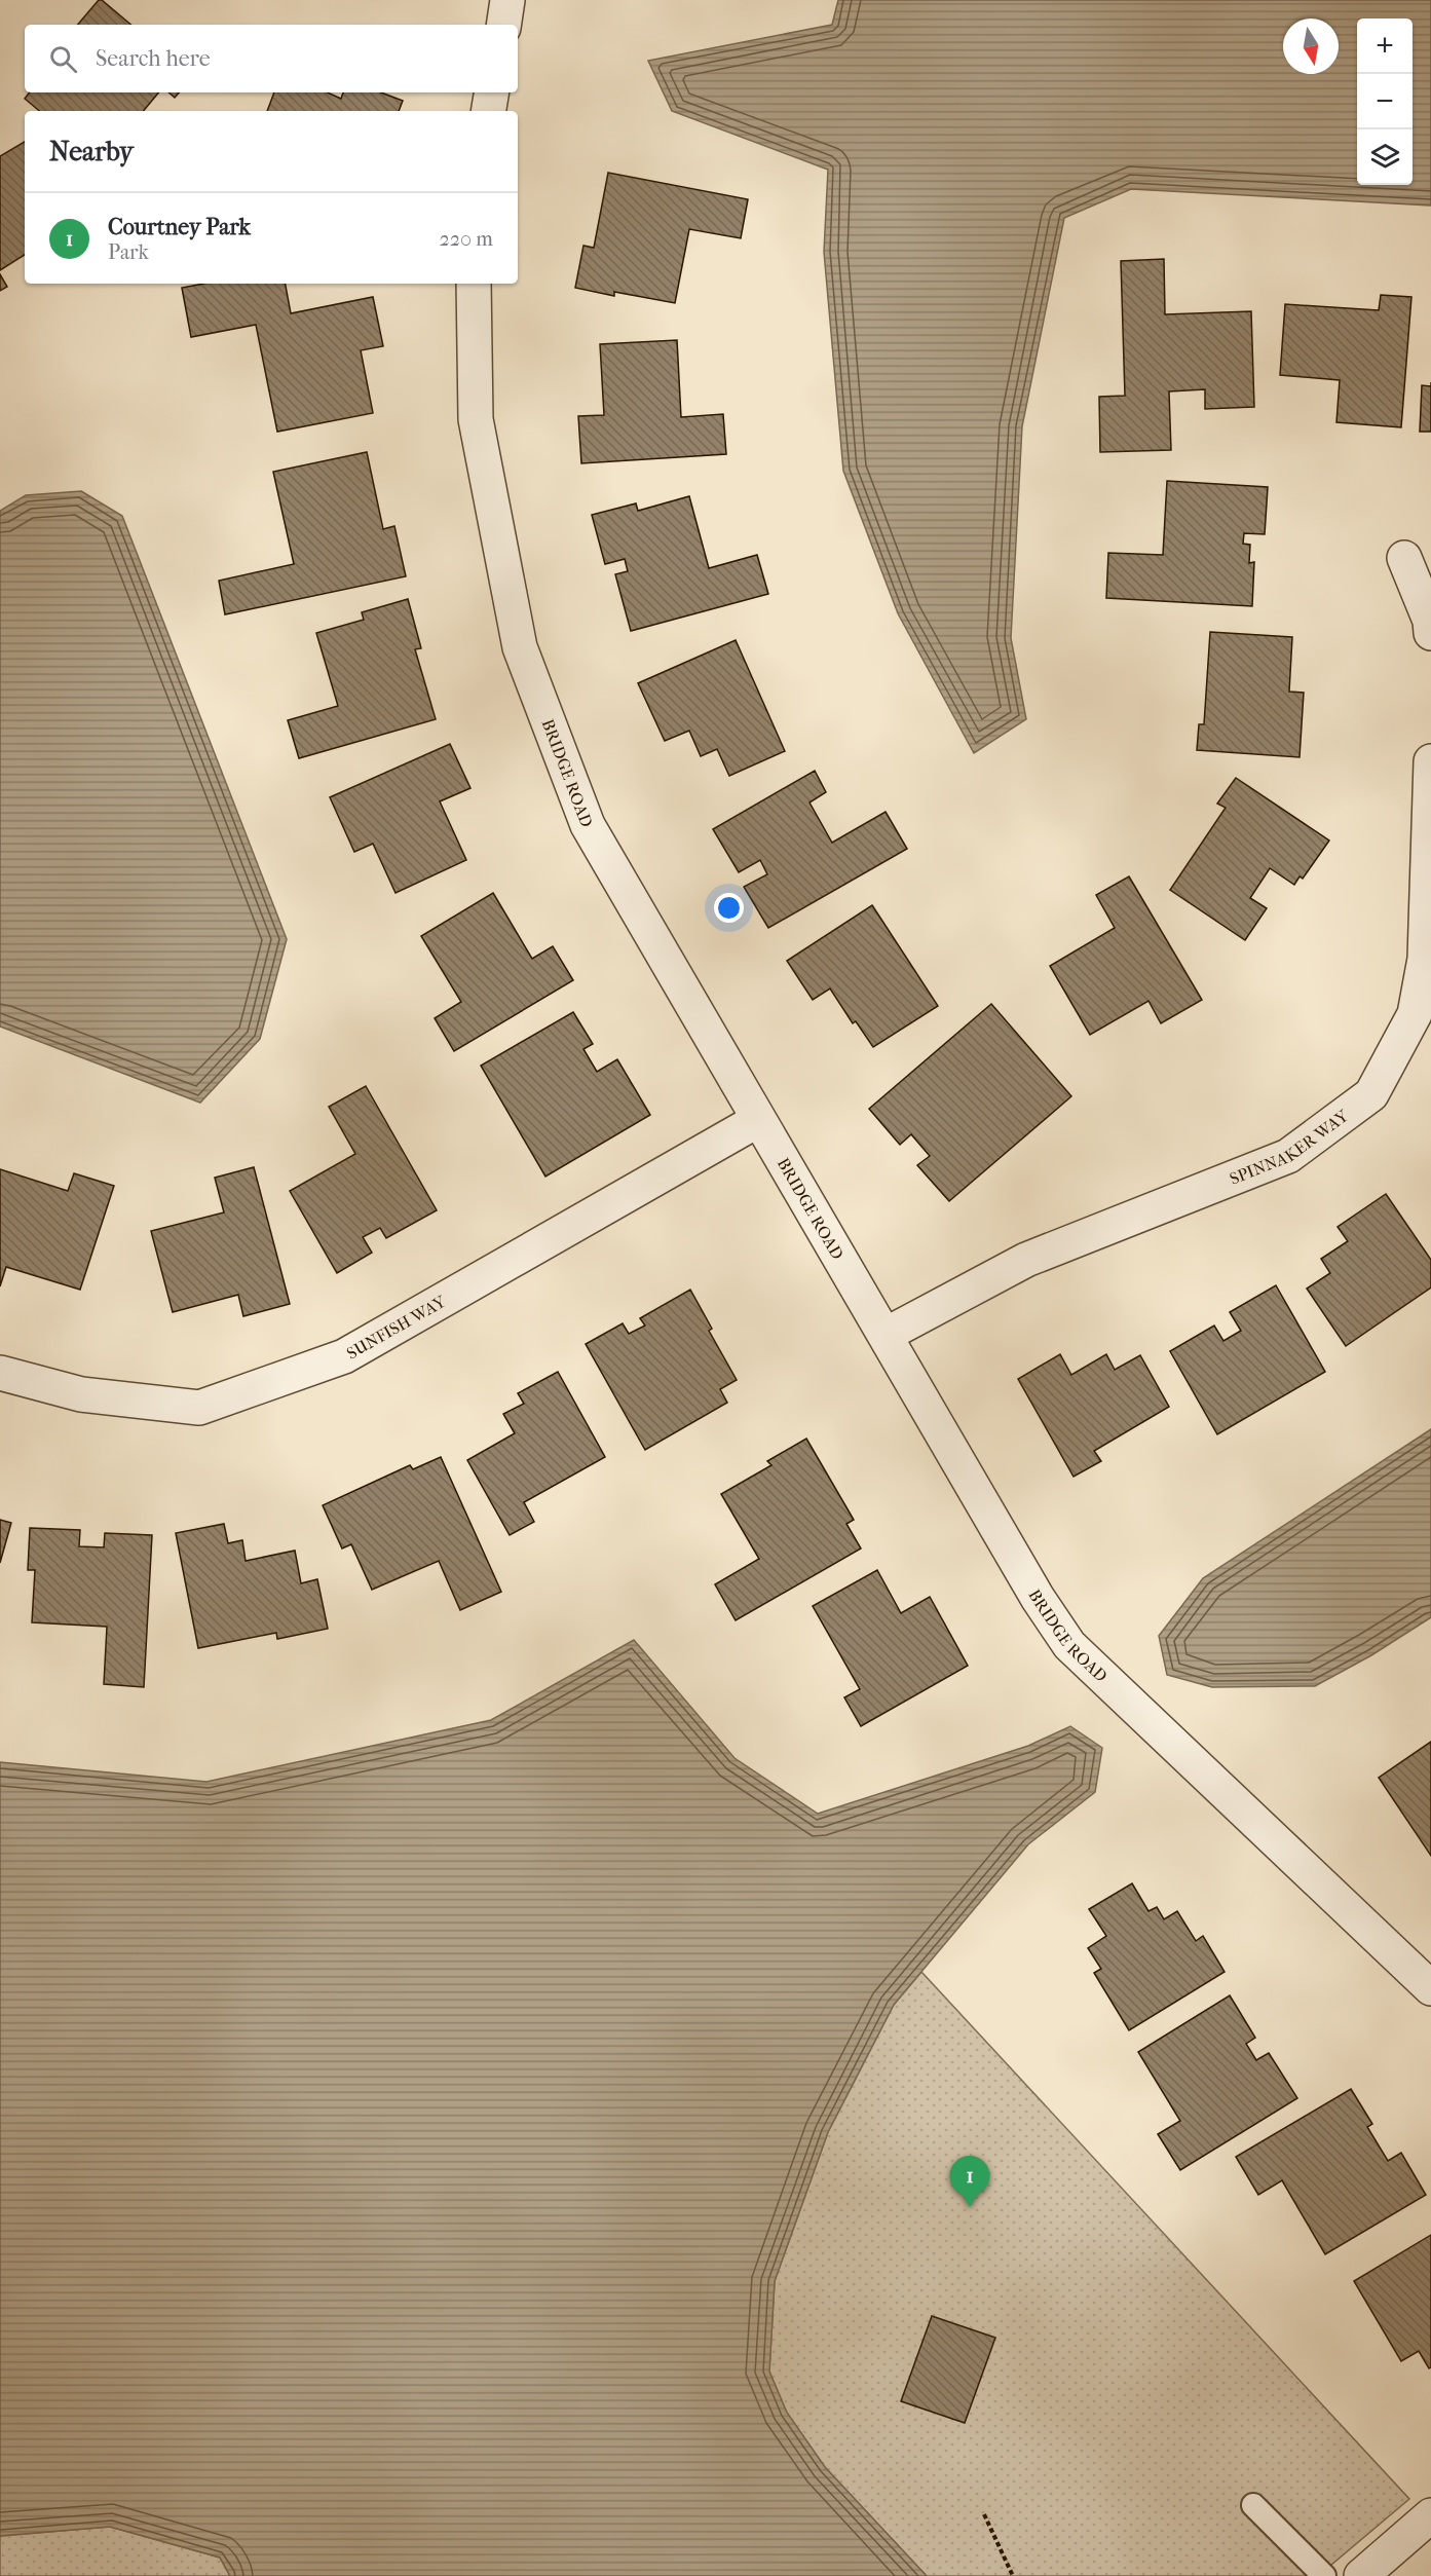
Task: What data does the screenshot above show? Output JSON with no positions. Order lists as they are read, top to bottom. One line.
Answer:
{"streets":{"street":["BRIDGE ROAD","SPINNAKER WAY","SUNFISH WAY"]},"crossings":[["BRIDGE ROAD","SPINNAKER WAY"],["BRIDGE ROAD","SUNFISH WAY"]],"north":"bottom","page":{"map_buttons":["+","−"],"search":"Search here","heading":"Nearby","list":[{"mark":"1","name":"Courtney Park","note":"Park","value":"220 m"}],"pins":"1"}}
